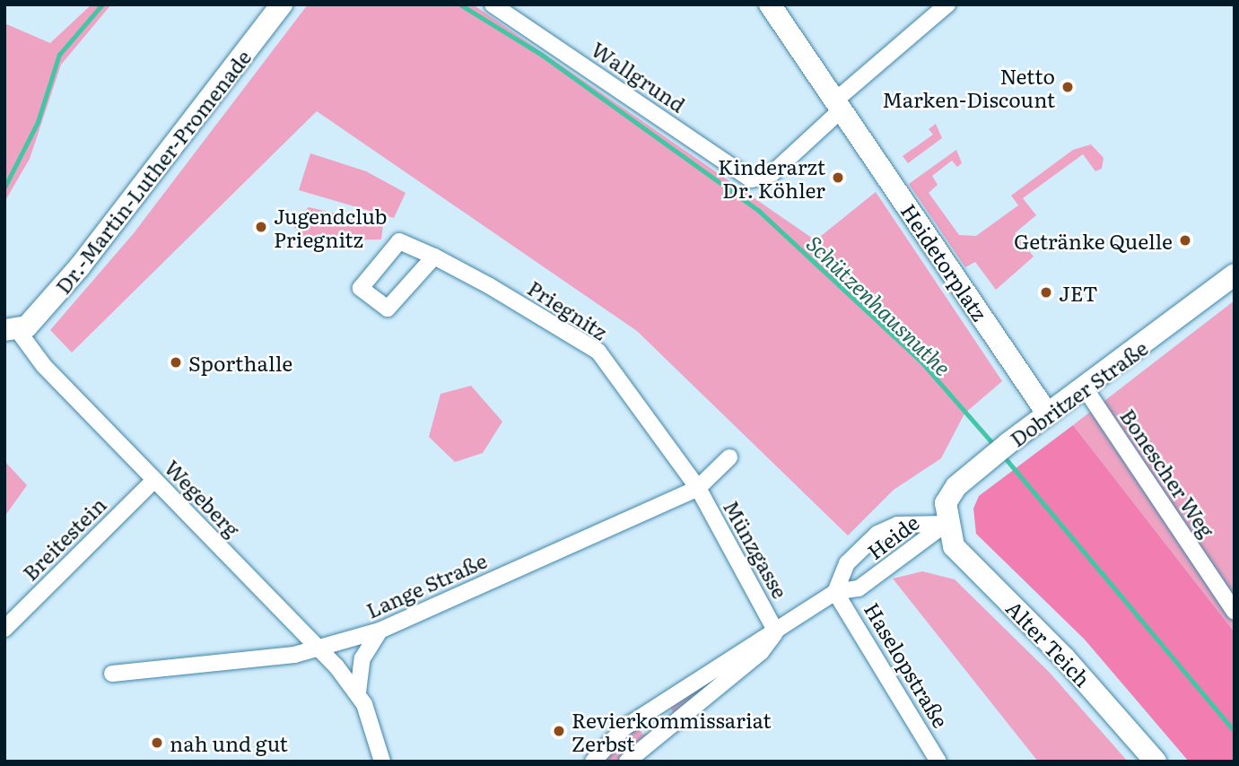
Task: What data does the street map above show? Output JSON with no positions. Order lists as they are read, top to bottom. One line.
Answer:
{"streets":{"street":["Wallgrund","Dr.-Martin-Luther-Promenade","Heidetorplatz","Priegnitz","Dobritzer Straße","Bonescher Weg","Wegeberg","Heide","Breitestein","Münzgasse","Lange Straße","Alter Teich","Haselopstraße"]},"crossings":[["Wallgrund","Heidetorplatz"],["Dr.-Martin-Luther-Promenade","Wegeberg"],["Heidetorplatz","Dobritzer Straße"],["Priegnitz","Münzgasse"],["Priegnitz","Lange Straße"],["Dobritzer Straße","Bonescher Weg"],["Dobritzer Straße","Heide"],["Dobritzer Straße","Alter Teich"],["Wegeberg","Breitestein"],["Wegeberg","Lange Straße"],["Heide","Münzgasse"],["Heide","Alter Teich"],["Heide","Haselopstraße"],["Münzgasse","Lange Straße"]],"water":["Schützenhausnuthe"],"places":["Netto Marken-Discount","Kinderarzt Dr. Köhler","Jugendclub Priegnitz","Getränke Quelle","JET","Sporthalle","Revierkommissariat Zerbst","nah und gut"]}
